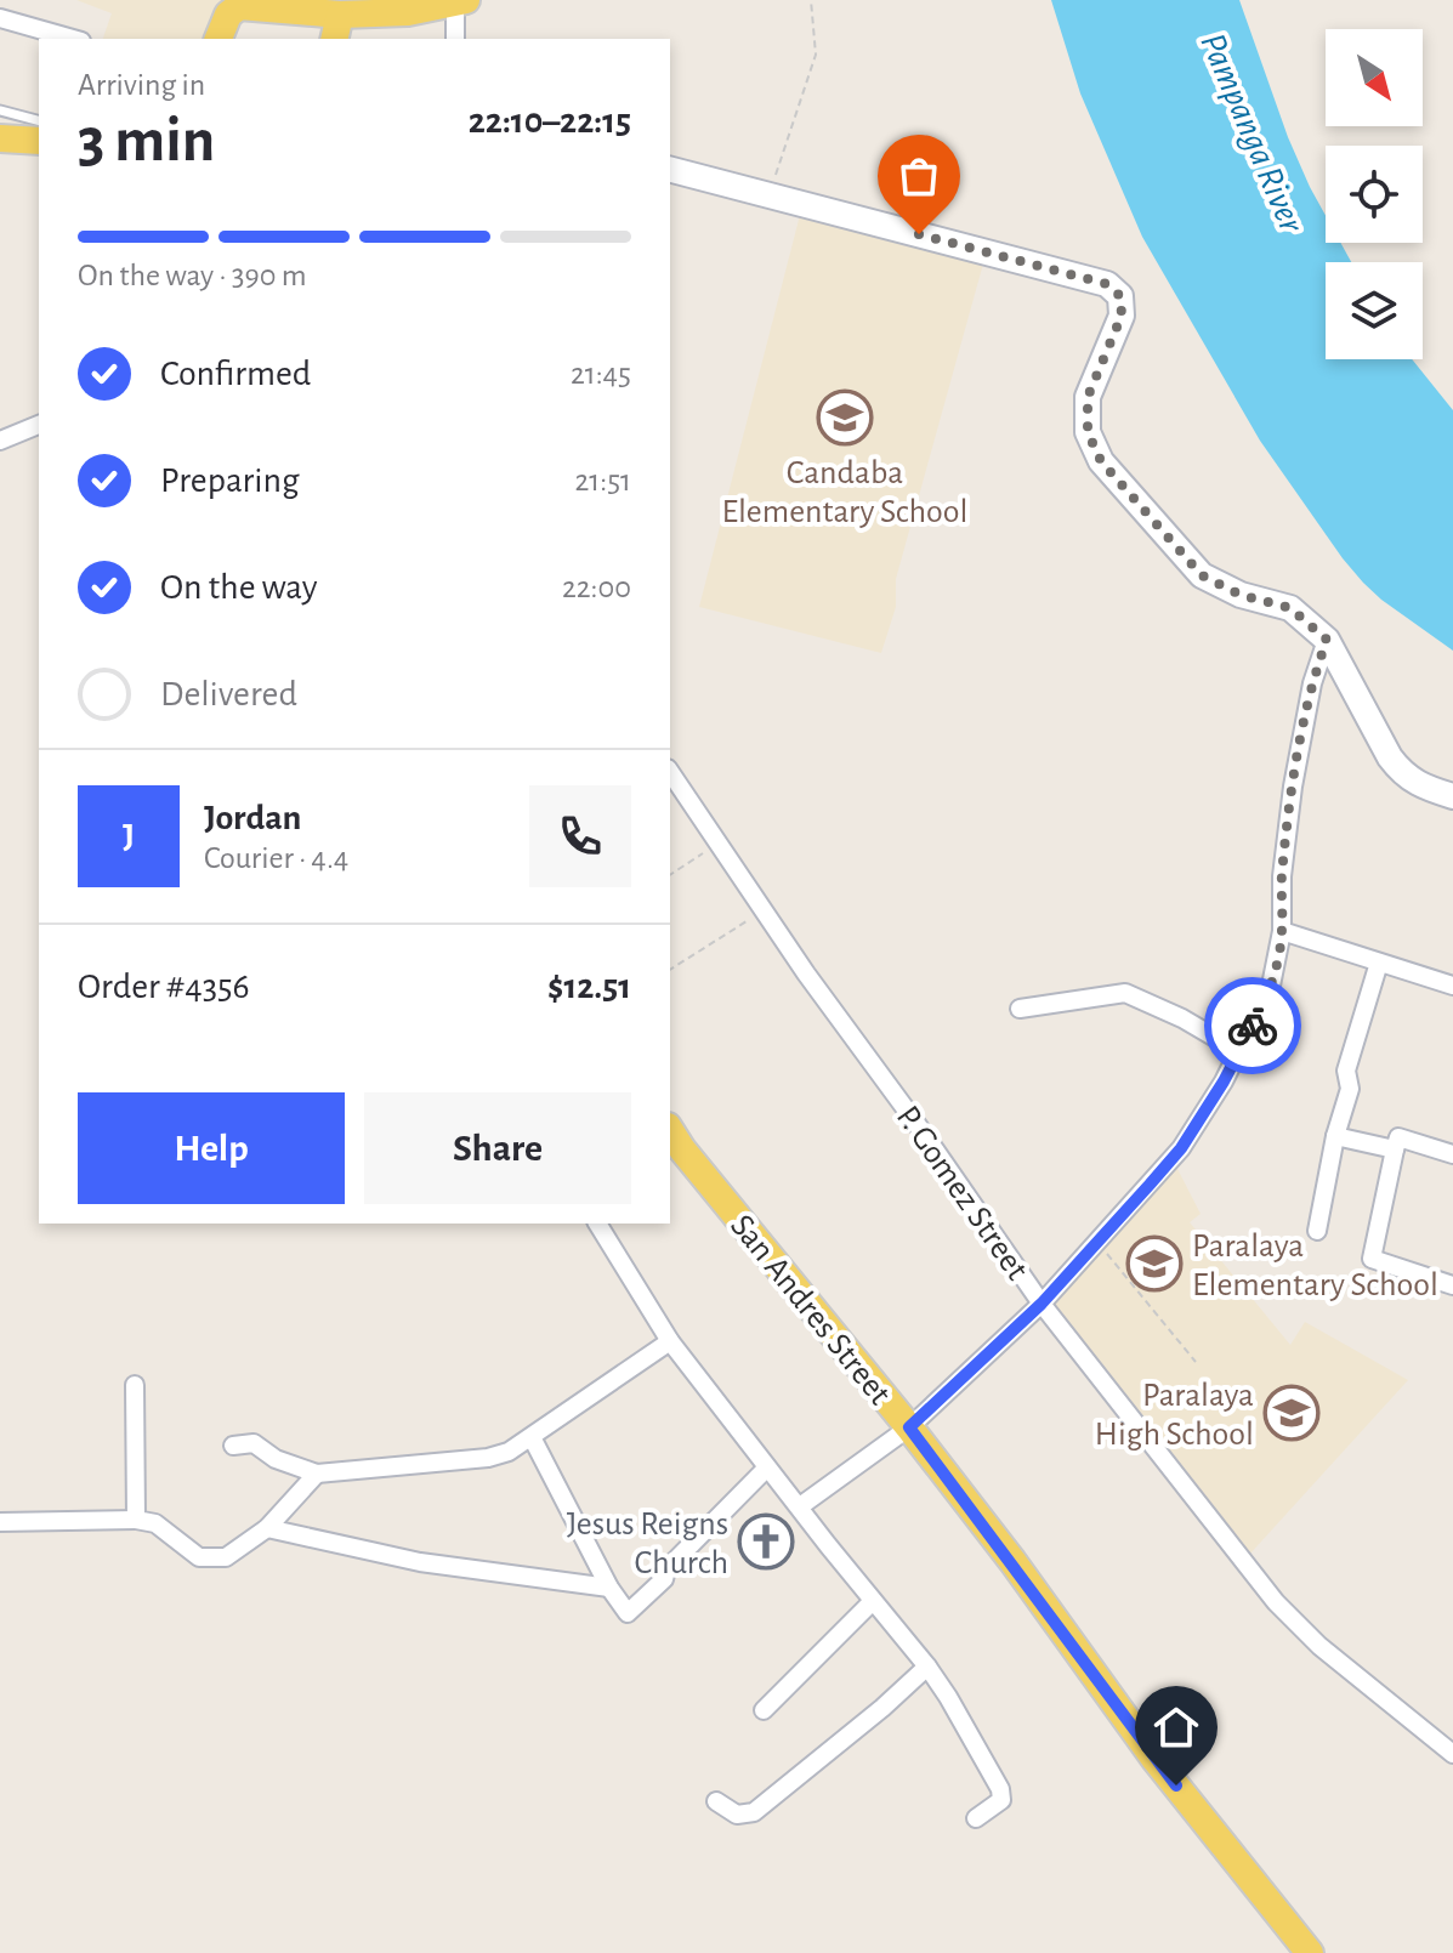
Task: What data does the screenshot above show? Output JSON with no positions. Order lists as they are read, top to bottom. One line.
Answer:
{"streets":{"main road":["San Andres Street"],"street":["P. Gomez Street"]},"water":["Pampanga River"],"places":{"school or university":["Candaba Elementary School","Paralaya Elementary School","Paralaya High School"],"church":["Jesus Reigns Church"]},"north":"bottom right","page":{"heading":["3 min","Arriving in","22:10–22:15"],"panel":["Jordan","Courier · 4.4","Order #4356","$12.51"],"bar":"On the way · 390 m","list":[["Confirmed","21:45"],["Preparing","21:51"],["On the way","22:00"],"Delivered"],"round":"J","buttons":["Help","Share"]}}
